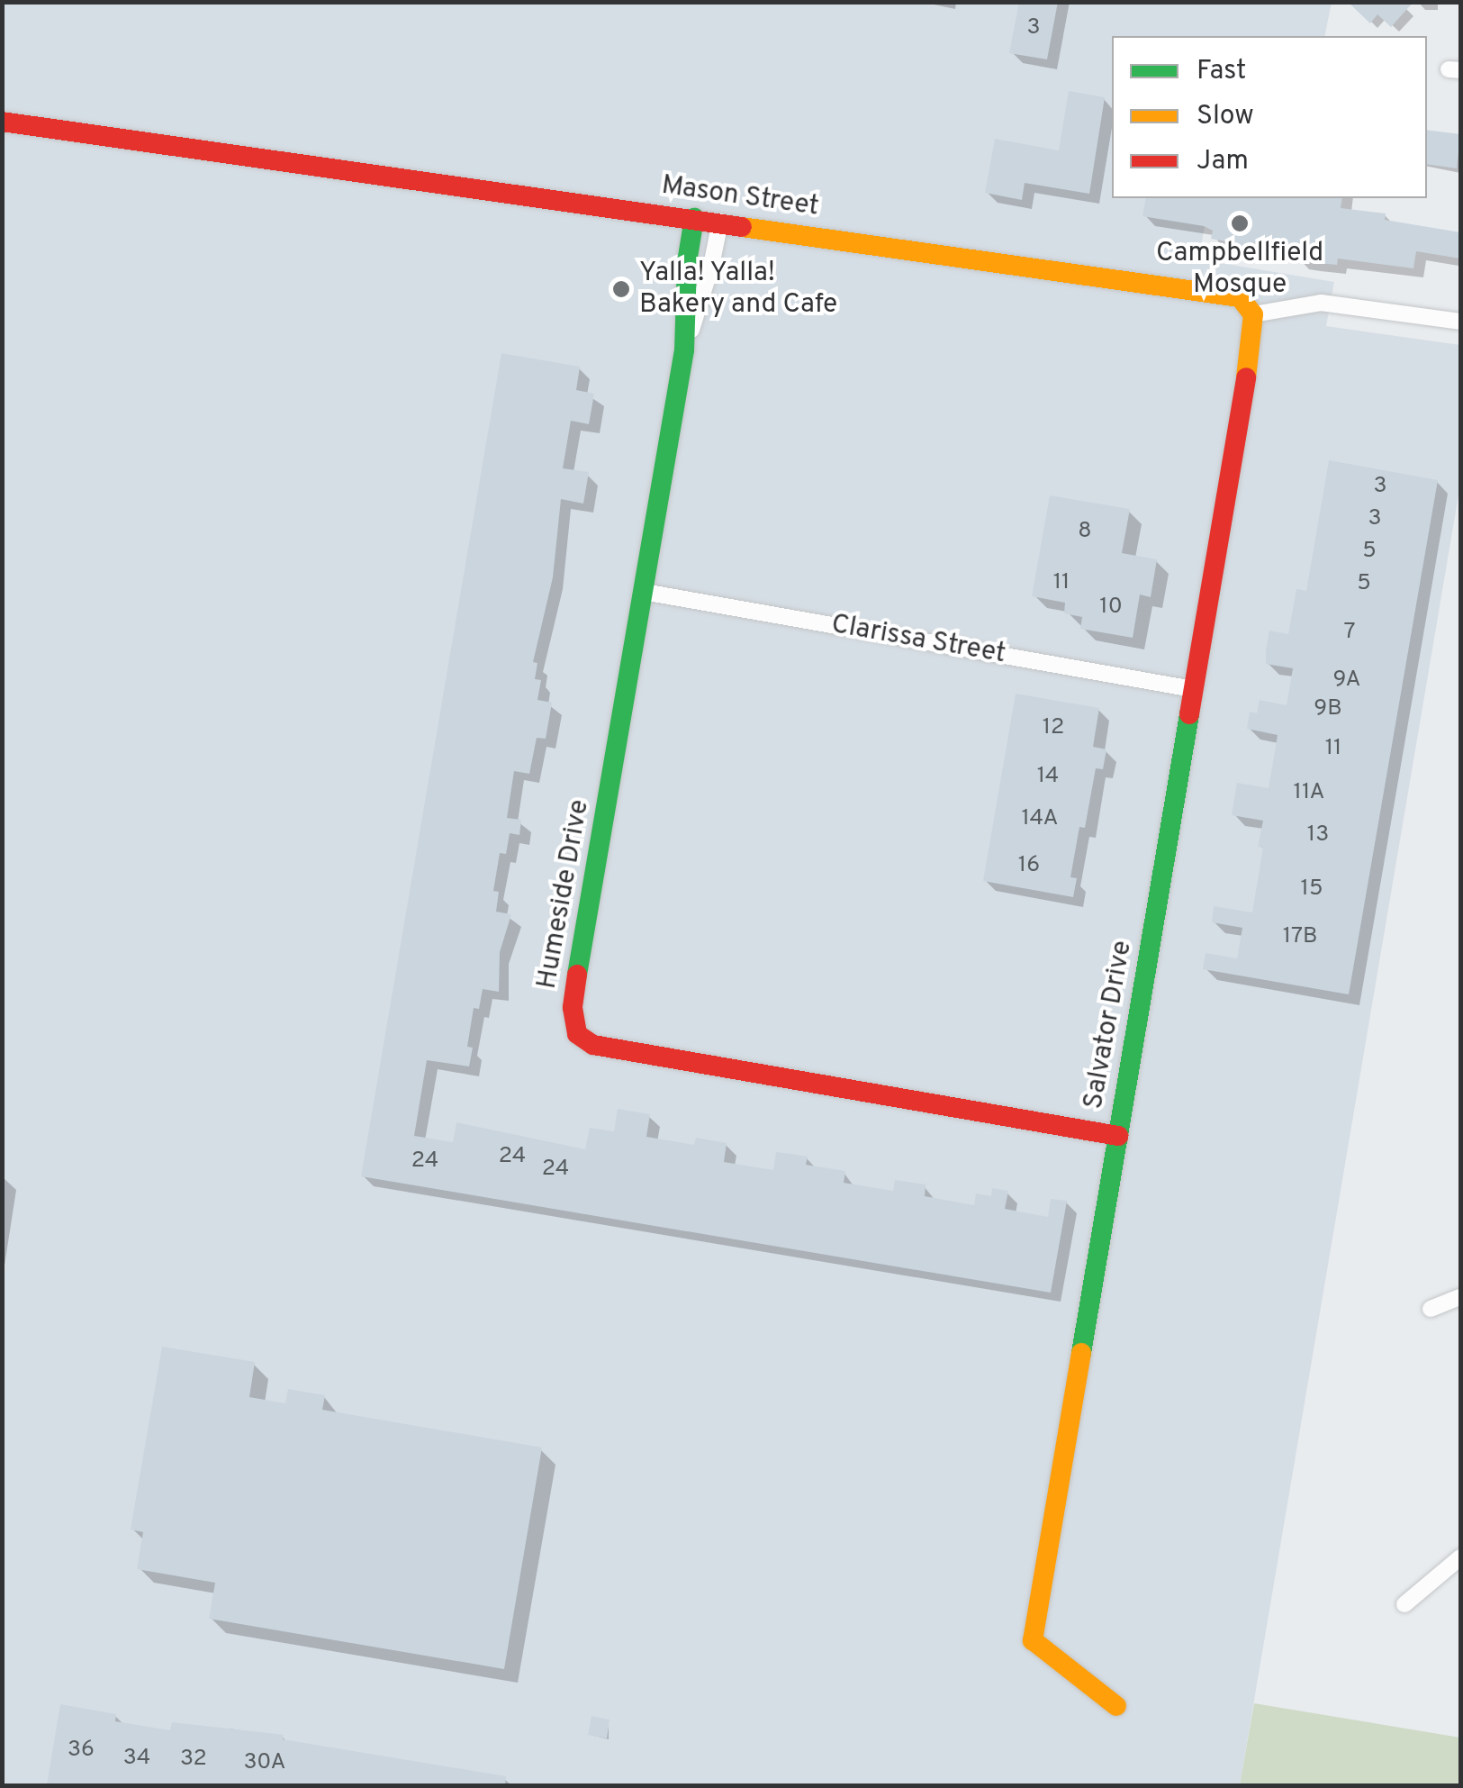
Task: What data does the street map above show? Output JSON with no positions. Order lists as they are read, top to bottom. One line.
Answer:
{"streets":{"street":["Mason Street","Clarissa Street","Humeside Drive","Salvator Drive"]},"crossings":[["Mason Street","Humeside Drive"],["Mason Street","Salvator Drive"],["Clarissa Street","Humeside Drive"],["Clarissa Street","Salvator Drive"],["Humeside Drive","Salvator Drive"]],"places":["Campbellfield Mosque","Yalla! Yalla! Bakery and Cafe"],"house_numbers":["3","3","3","8","5","11","5","10","7","9A","9B","12","11","14","11A","14A","13","16","15","17B","24","24","24","36","34","32","30A"],"legend":["Fast","Slow","Jam"]}
